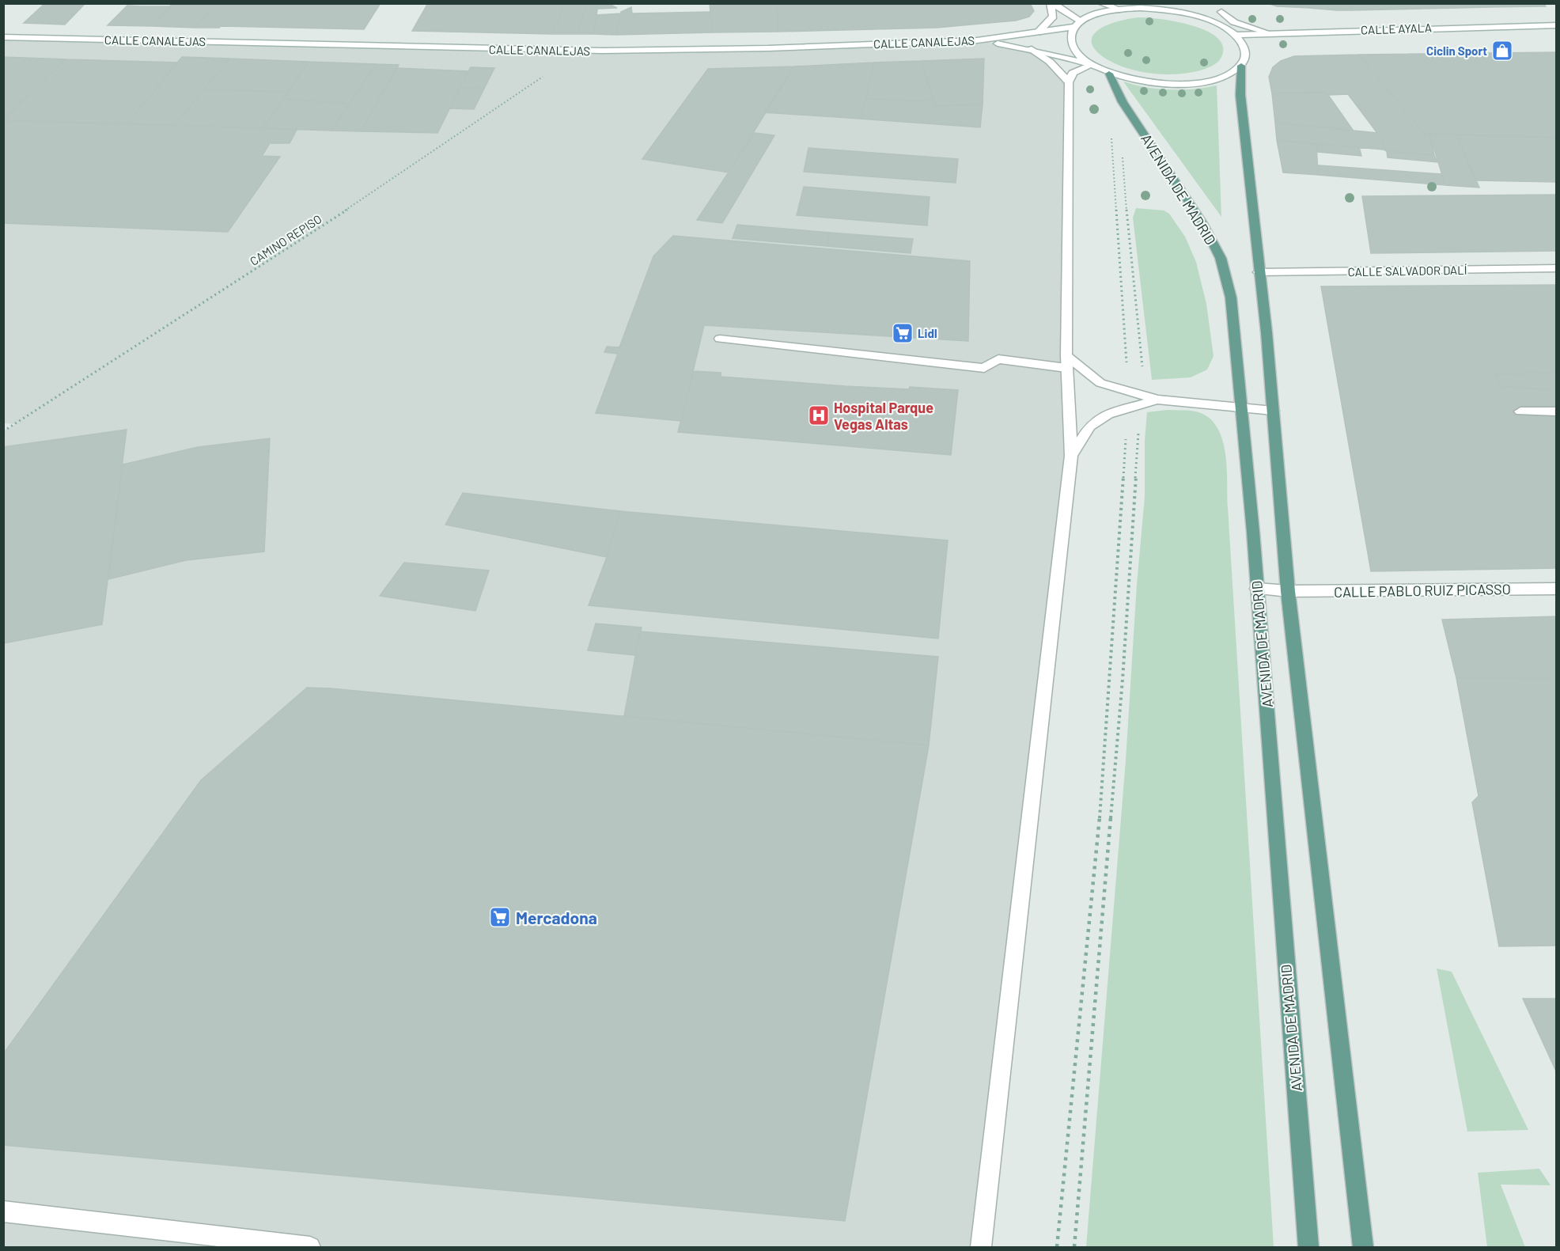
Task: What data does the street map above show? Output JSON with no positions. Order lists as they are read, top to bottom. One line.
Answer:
{"streets":{"main road":["AVENIDA DE MADRID"],"street":["CALLE AYALA","CALLE CANALEJAS","CALLE SALVADOR DALÍ","CALLE PABLO RUIZ PICASSO"],"path":["CAMINO REPISO"]},"crossings":[["CALLE CANALEJAS","CAMINO REPISO"],["AVENIDA DE MADRID","CALLE PABLO RUIZ PICASSO"]],"places":{"shop":["Ciclin Sport"],"supermarket":["Lidl","Mercadona"],"hospital":["Hospital Parque Vegas Altas"]}}
